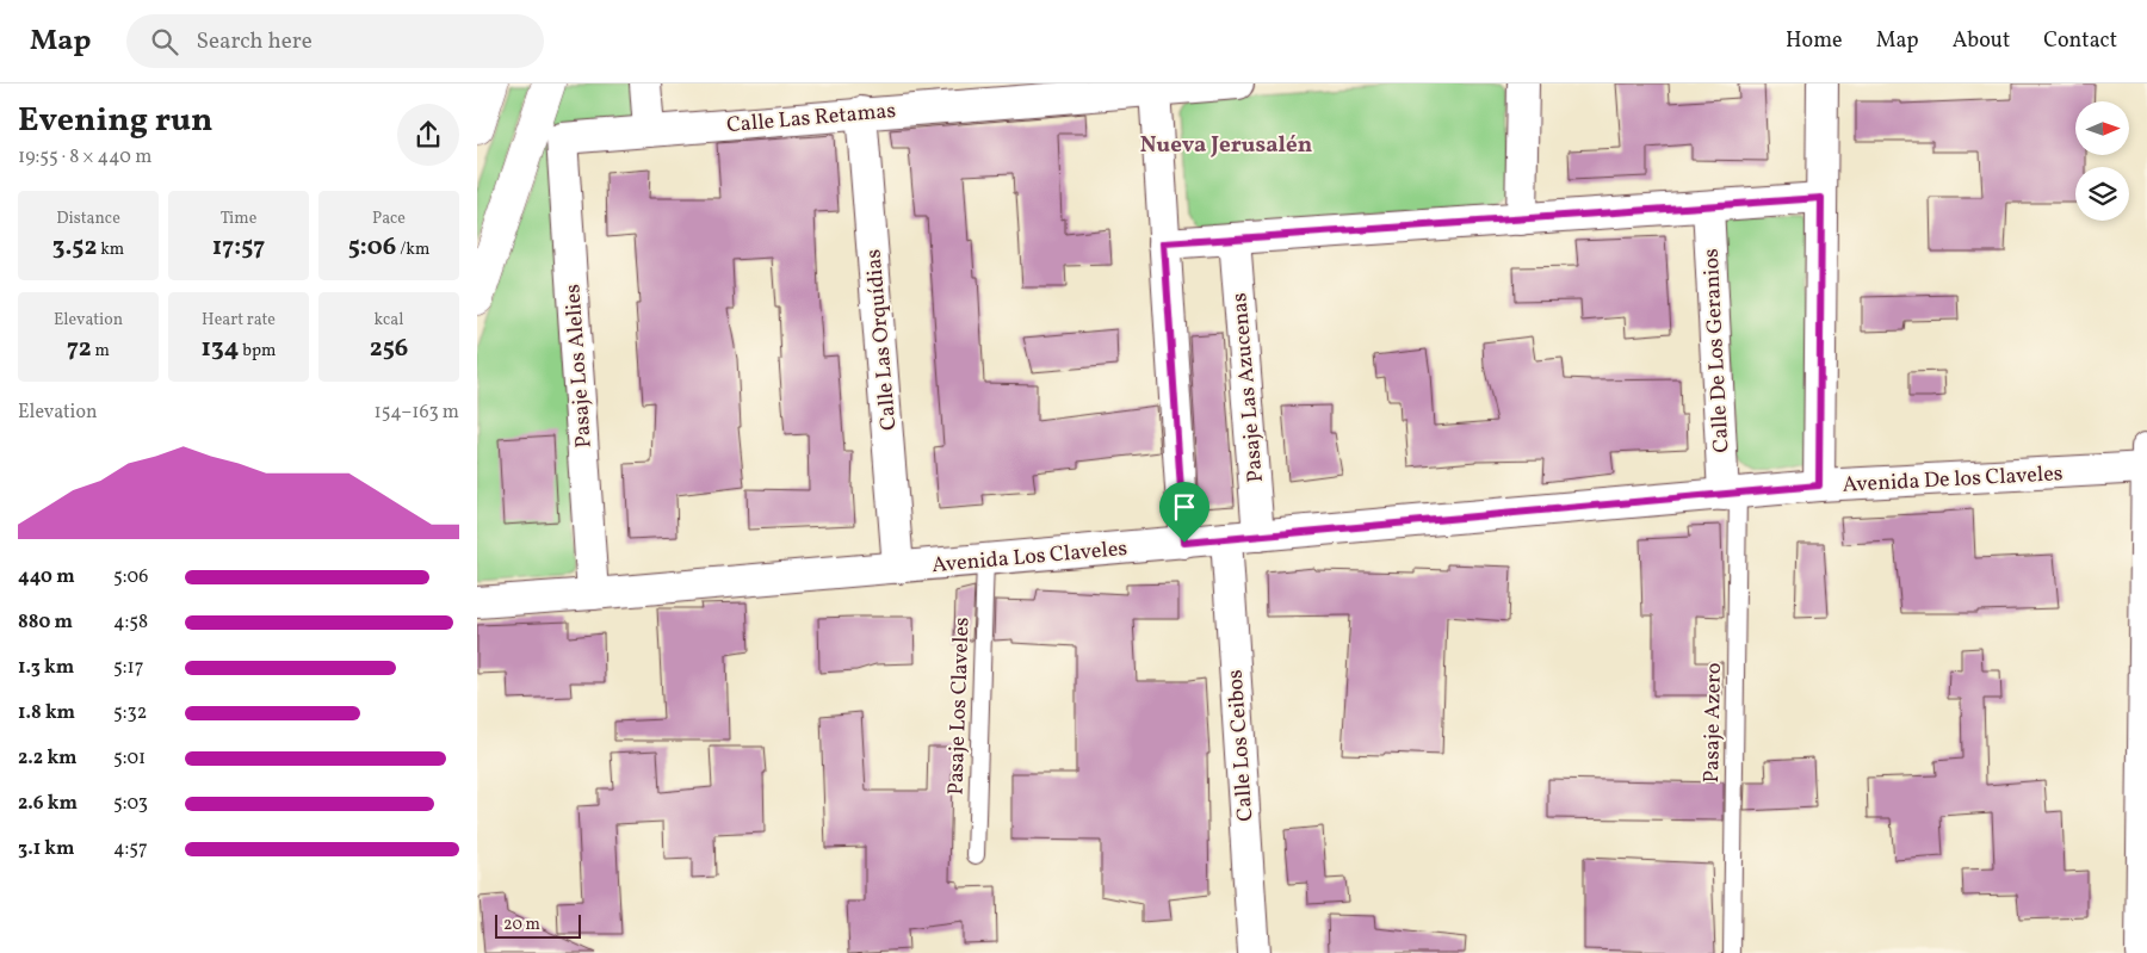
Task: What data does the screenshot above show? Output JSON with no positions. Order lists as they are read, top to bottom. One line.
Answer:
{"streets":{"street":["Calle Las Retamas","Calle Las Orquídias","Calle De Los Geranios","Pasaje Los Alelies","Pasaje Las Azucenas","Avenida De los Claveles","Avenida Los Claveles","Calle Los Ceibos"],"lane":["Pasaje Los Claveles","Pasaje Azero"]},"crossings":[["Calle Las Retamas","Calle Las Orquídias"],["Calle Las Retamas","Pasaje Los Alelies"],["Calle Las Orquídias","Avenida Los Claveles"],["Calle De Los Geranios","Avenida De los Claveles"],["Calle De Los Geranios","Avenida Los Claveles"],["Calle De Los Geranios","Pasaje Azero"],["Pasaje Los Alelies","Avenida Los Claveles"],["Pasaje Las Azucenas","Avenida Los Claveles"],["Avenida De los Claveles","Avenida Los Claveles"],["Avenida De los Claveles","Pasaje Azero"],["Avenida Los Claveles","Pasaje Los Claveles"],["Avenida Los Claveles","Pasaje Azero"],["Avenida Los Claveles","Calle Los Ceibos"]],"districts":["Nueva Jerusalén"],"scale_bar":"20 m","north":"right","page":{"header":"Map","search":"Search here","nav":["Home","Map","About","Contact"],"heading":["Evening run","19:55 · 8 × 440 m"],"stats":[["Distance","3.52 km"],["Time","17:57"],["Pace","5:06 /km"],["Elevation","72 m"],["Heart rate","134 bpm"],["kcal","256"]],"chart":["Elevation","154–163 m"],"list":[{"name":"440 m","note":"5:06"},{"name":"880 m","note":"4:58"},{"name":"1.3 km","note":"5:17"},{"name":"1.8 km","note":"5:32"},{"name":"2.2 km","note":"5:01"},{"name":"2.6 km","note":"5:03"},{"name":"3.1 km","note":"4:57"}],"scale":"20 m"}}
